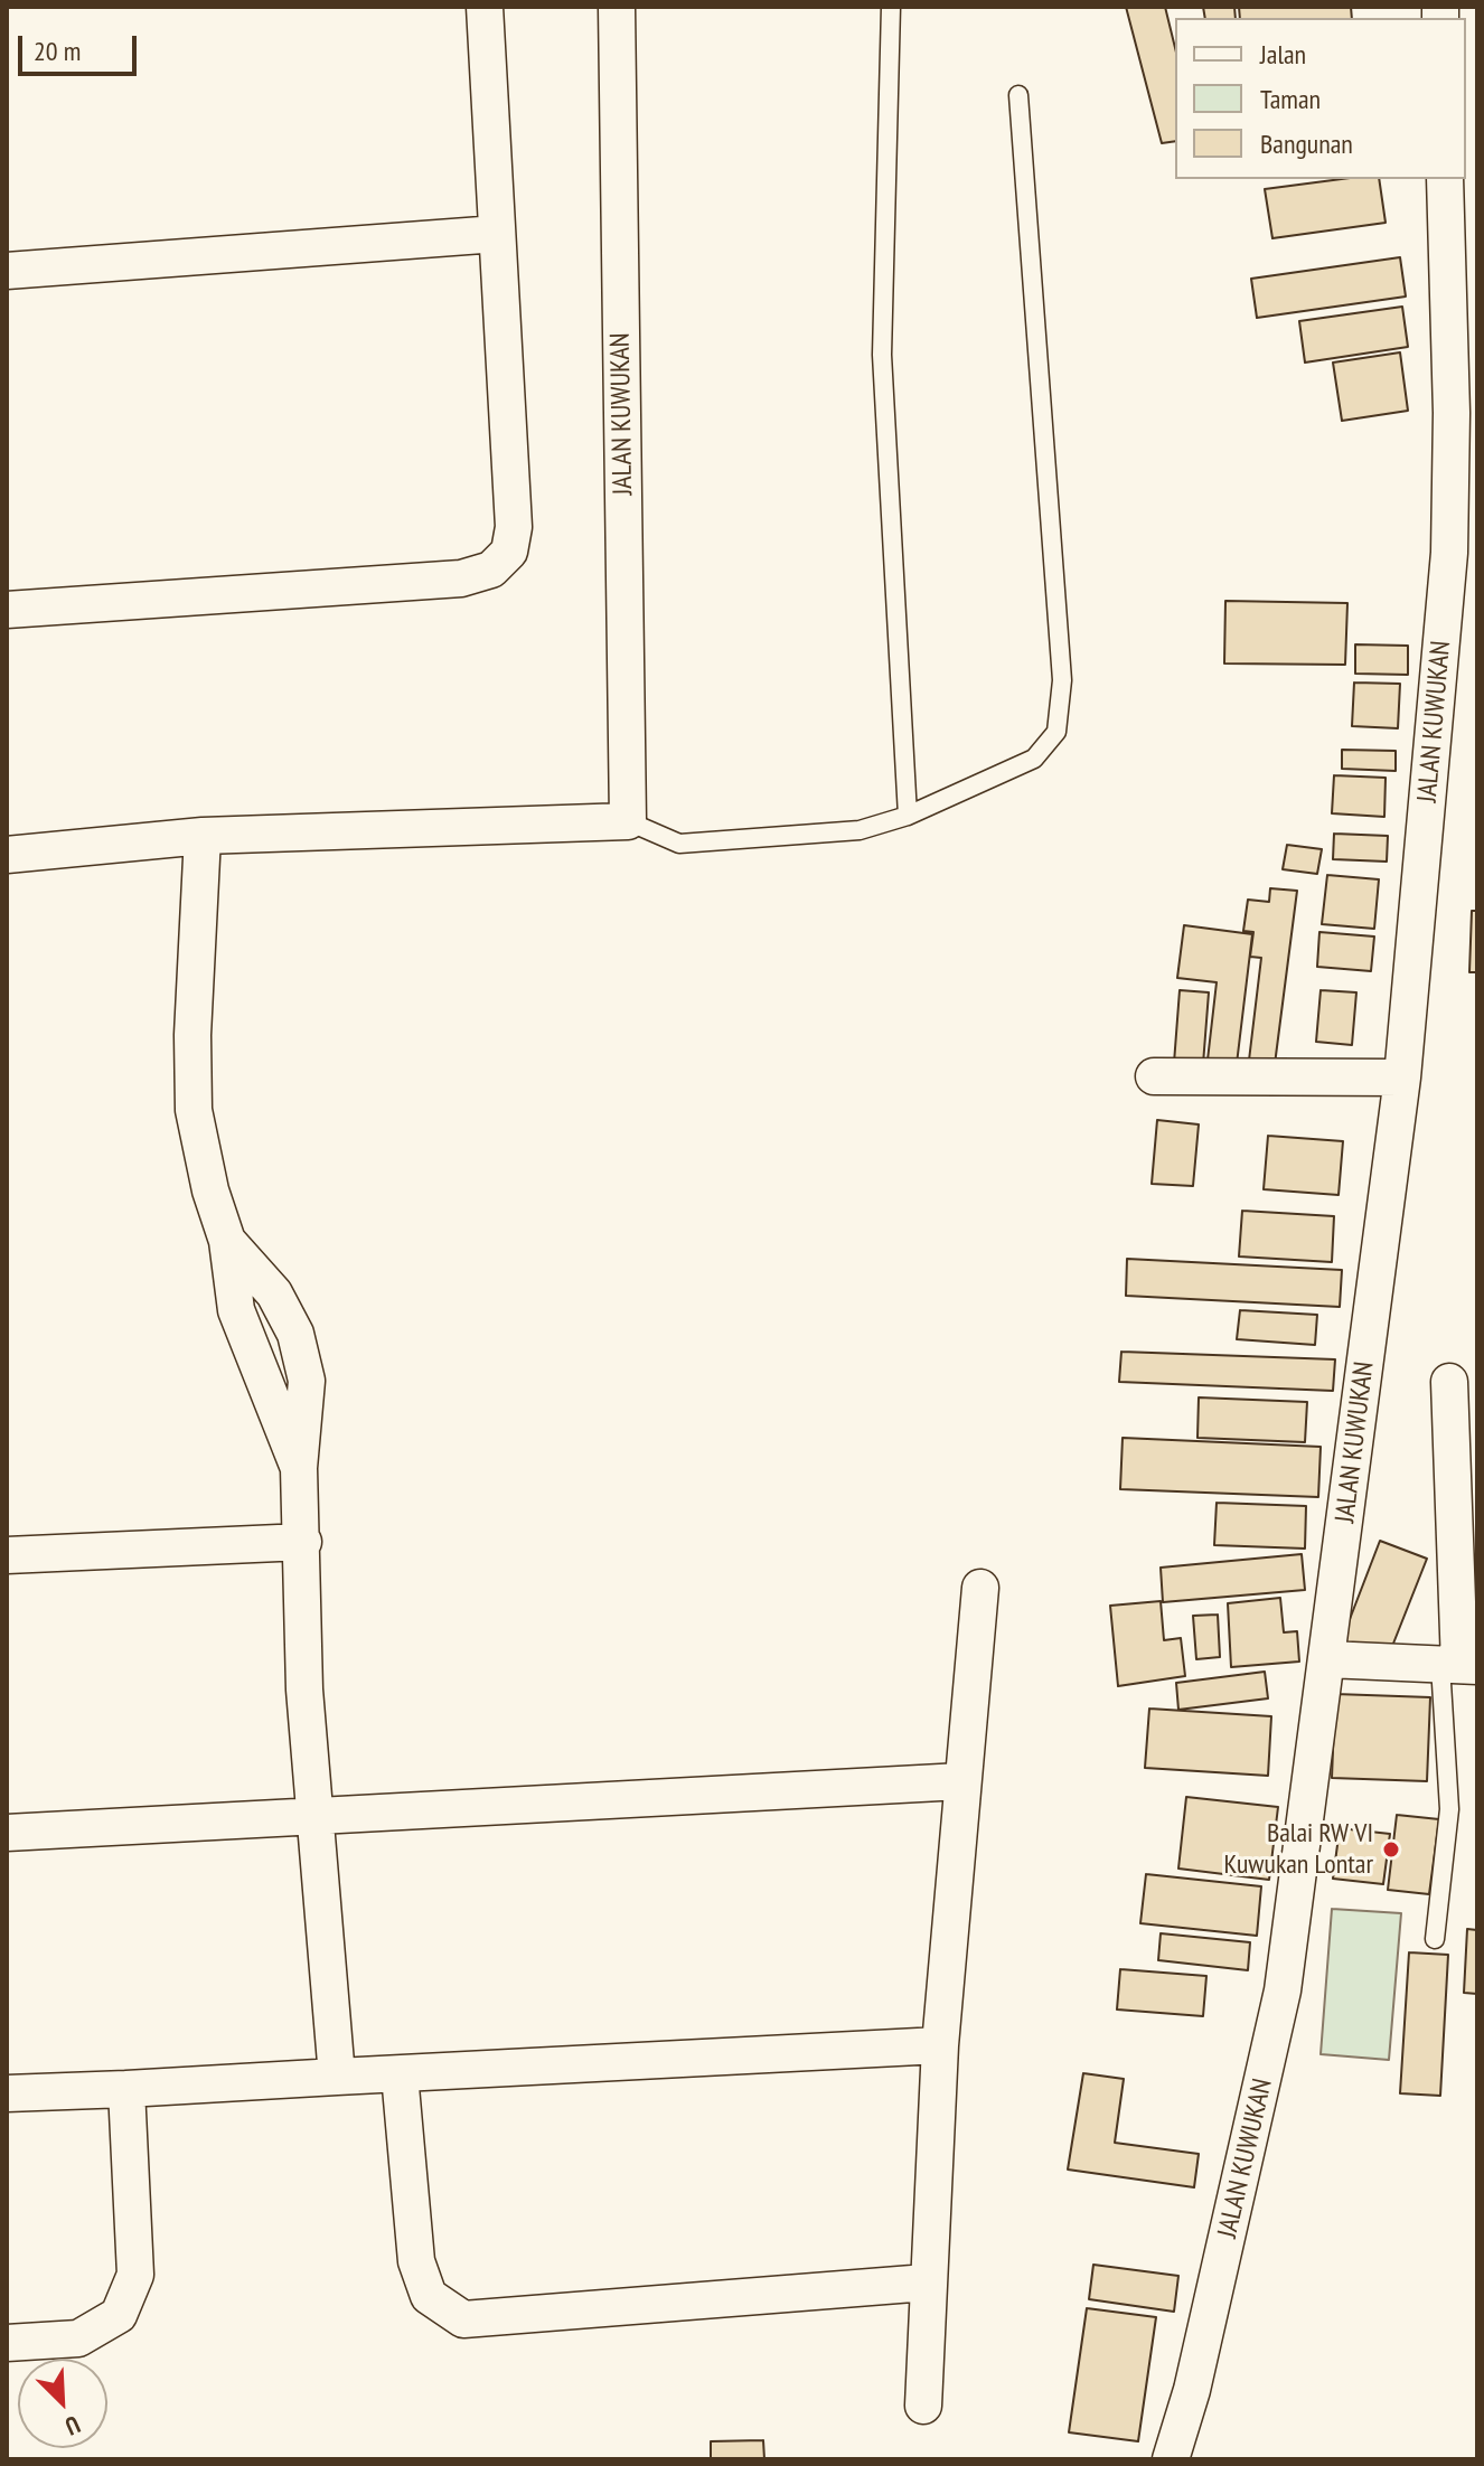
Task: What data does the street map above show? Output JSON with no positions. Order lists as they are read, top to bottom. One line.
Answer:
{"streets":{"street":["JALAN KUWUKAN"]},"places":["Balai RW VI Kuwukan Lontar"],"legend":["Jalan","Taman","Bangunan"],"scale_bar":"20 m","north":"bottom right"}
